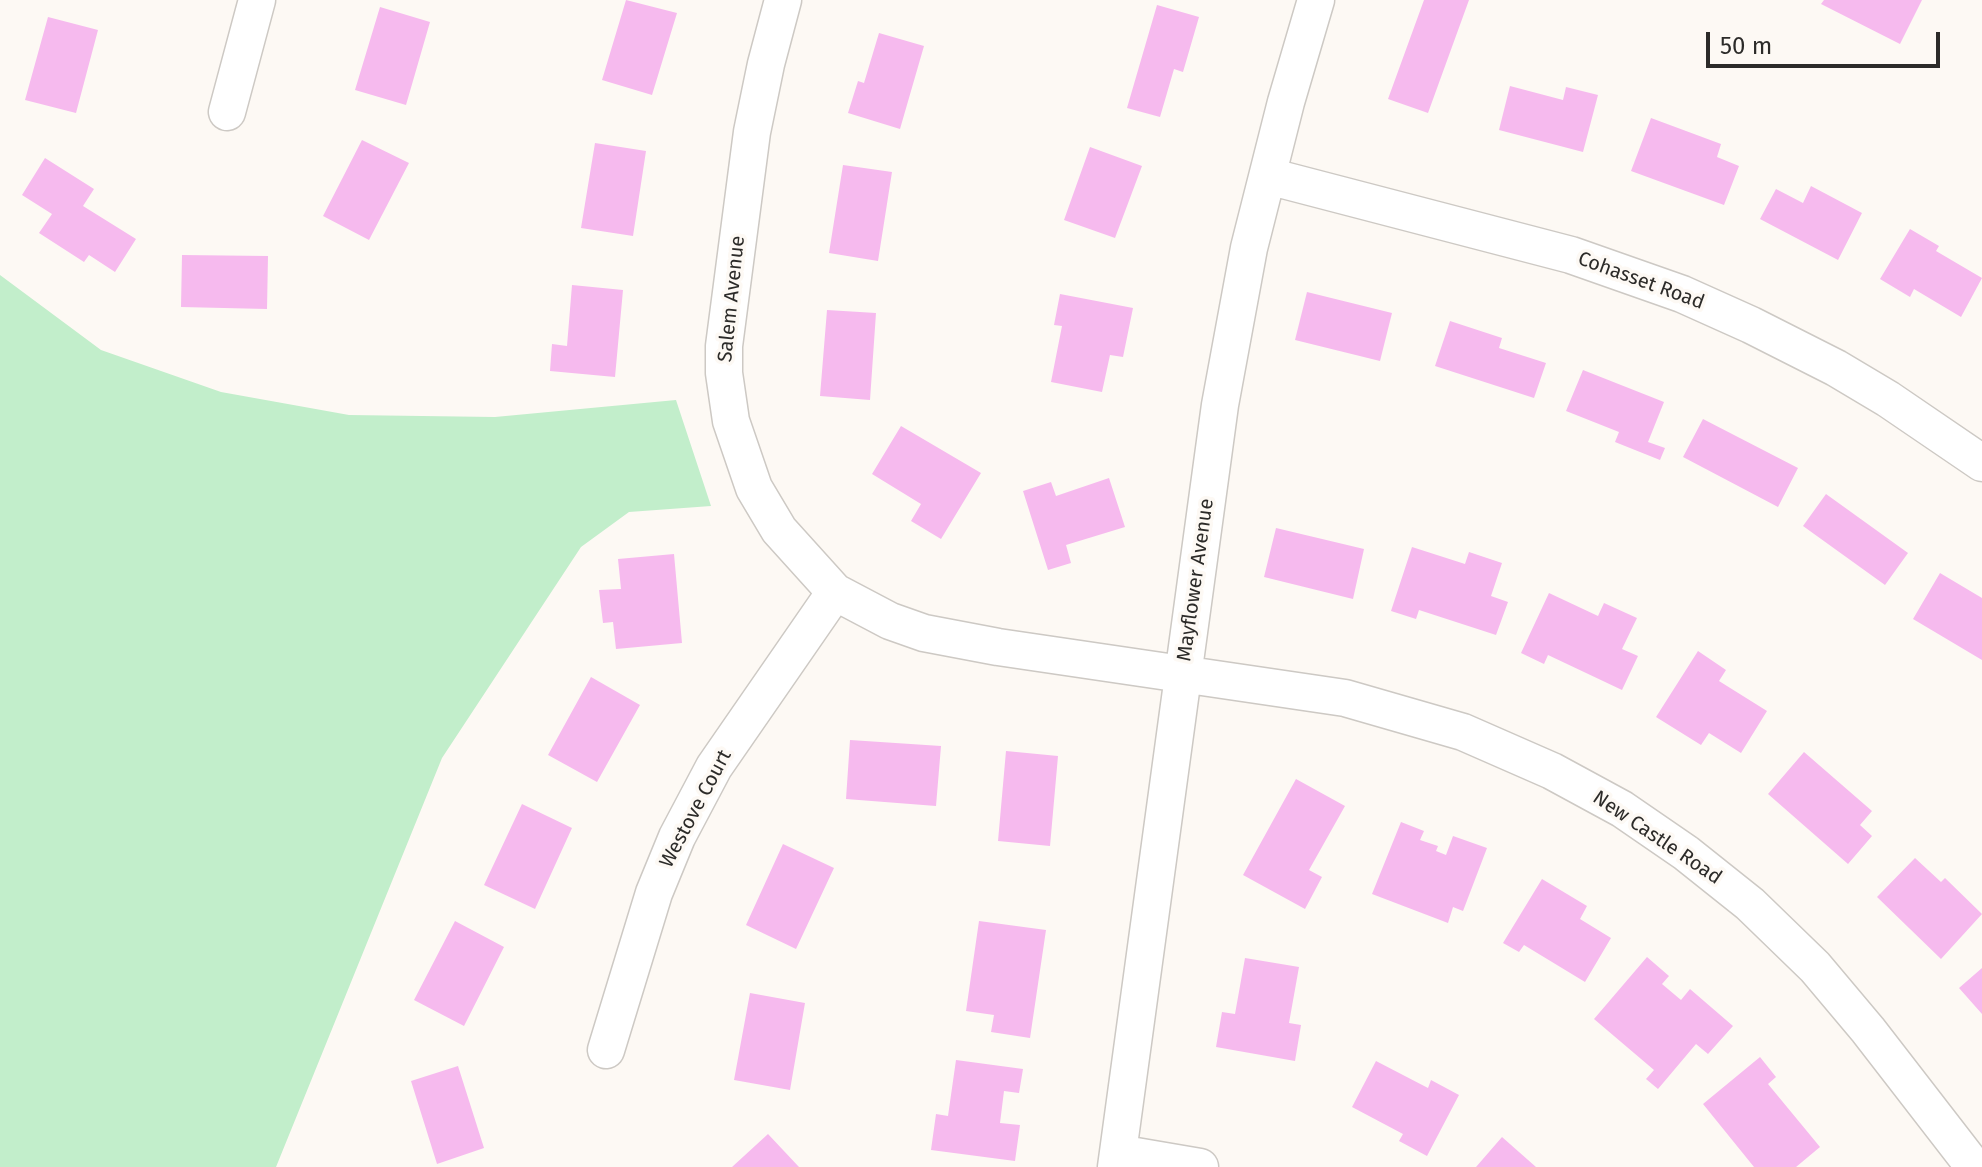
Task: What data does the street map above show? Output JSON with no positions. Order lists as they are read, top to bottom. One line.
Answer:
{"streets":{"street":["Cohasset Road","Salem Avenue","Mayflower Avenue","Westove Court","New Castle Road"]},"crossings":[["Cohasset Road","Mayflower Avenue"],["Salem Avenue","Mayflower Avenue"],["Salem Avenue","Westove Court"],["Salem Avenue","New Castle Road"],["Mayflower Avenue","New Castle Road"]],"scale_bar":"50 m"}
